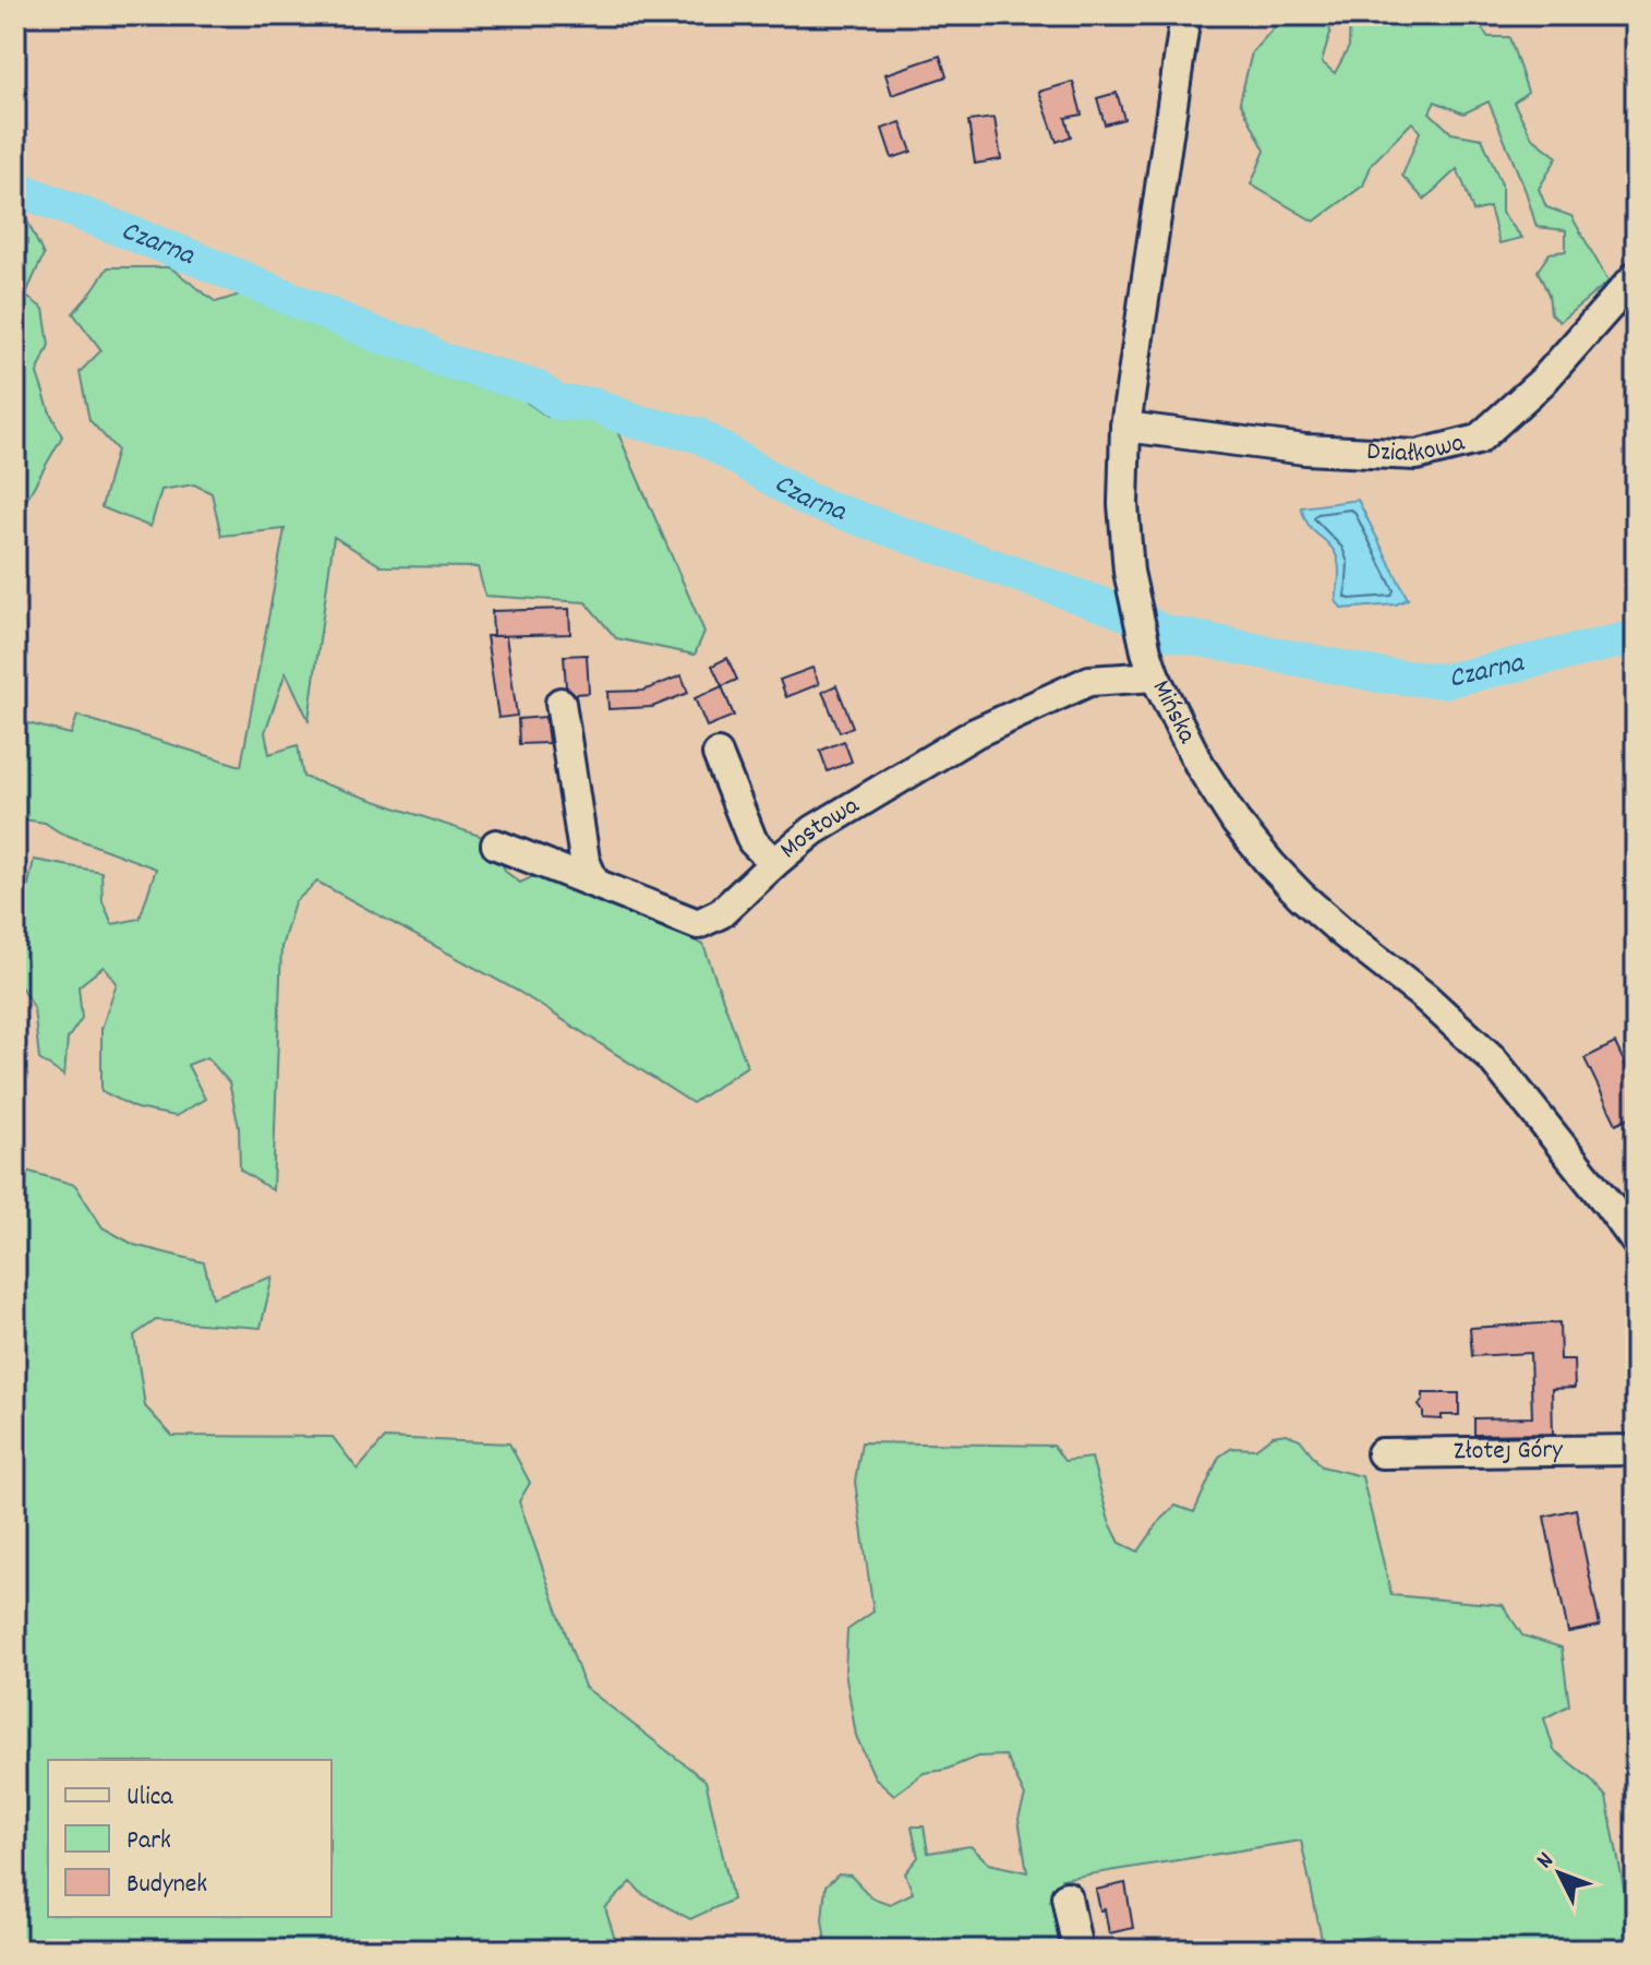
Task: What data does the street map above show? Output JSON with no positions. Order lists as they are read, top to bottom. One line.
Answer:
{"streets":{"street":["Działkowa","Mińska","Mostowa","Złotej Góry"]},"crossings":[["Działkowa","Mińska"],["Mińska","Mostowa"]],"water":["Czarna"],"legend":["Ulica","Park","Budynek"],"north":"top left"}
